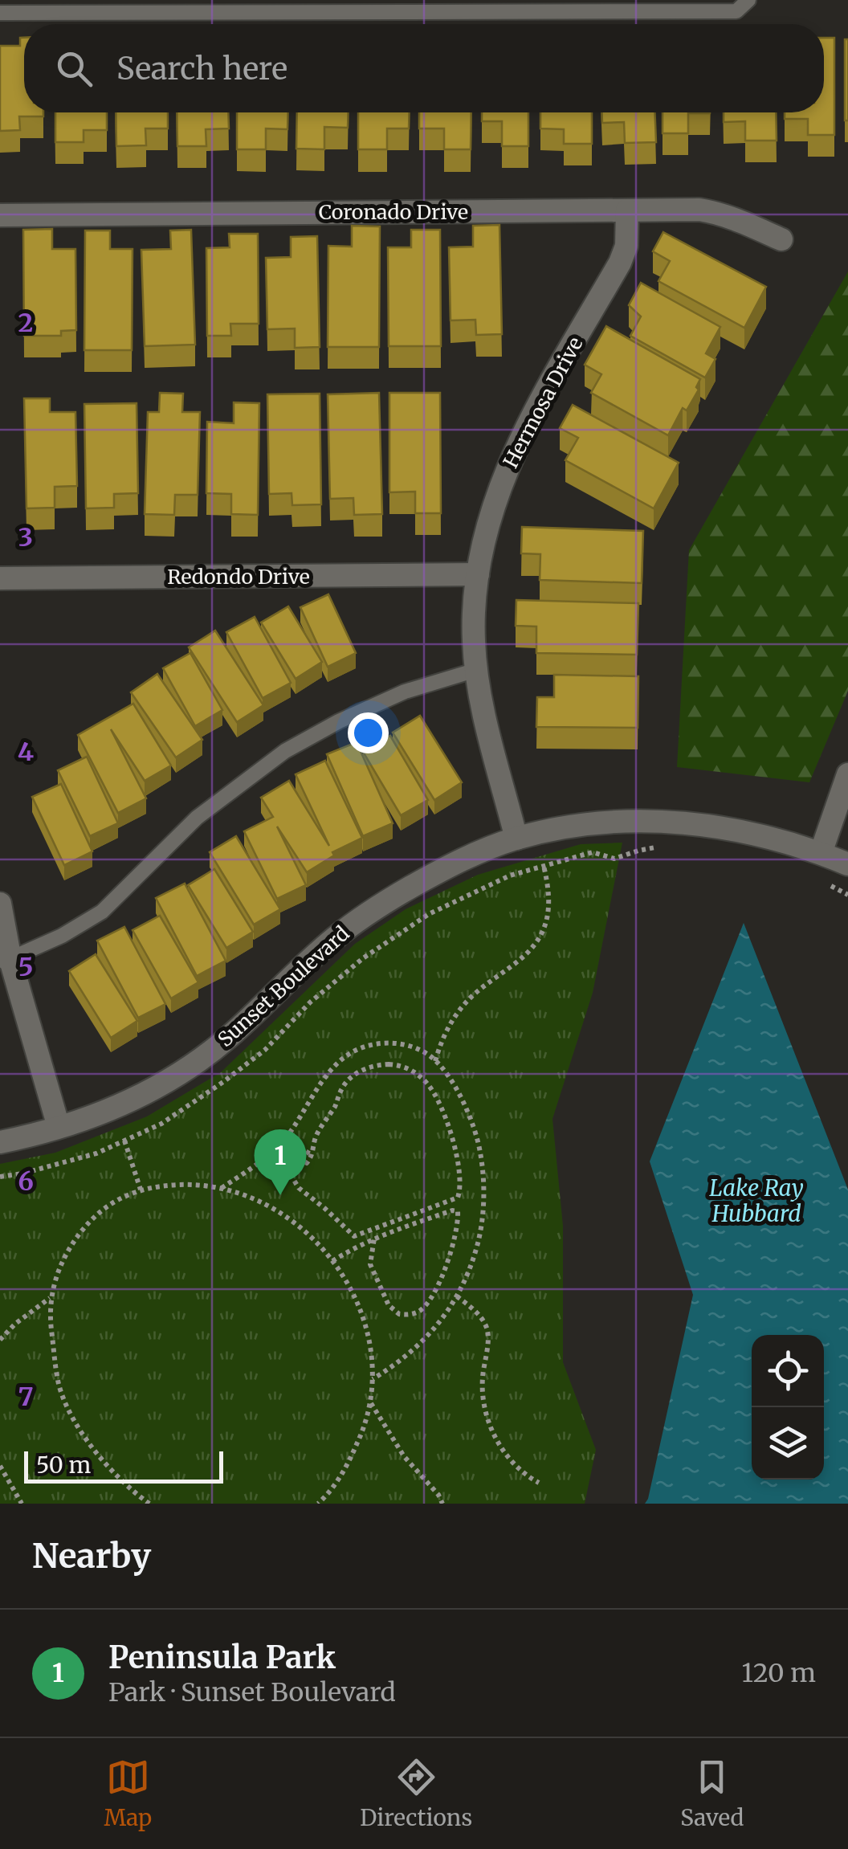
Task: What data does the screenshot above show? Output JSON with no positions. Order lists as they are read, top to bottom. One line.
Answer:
{"streets":{"street":["Coronado Drive","Hermosa Drive","Redondo Drive","Sunset Boulevard"]},"crossings":[["Coronado Drive","Hermosa Drive"],["Hermosa Drive","Redondo Drive"],["Hermosa Drive","Sunset Boulevard"]],"water":["Lake Ray Hubbard"],"scale_bar":"50 m","page":{"search":"Search here","pins":"1","scale":"50 m","heading":"Nearby","list":[{"mark":"1","name":"Peninsula Park","note":"Park · Sunset Boulevard","value":"120 m"}],"nav":["Map","Directions","Saved"]},"grid":{"rows":["2","3","4","5","6","7"]}}
